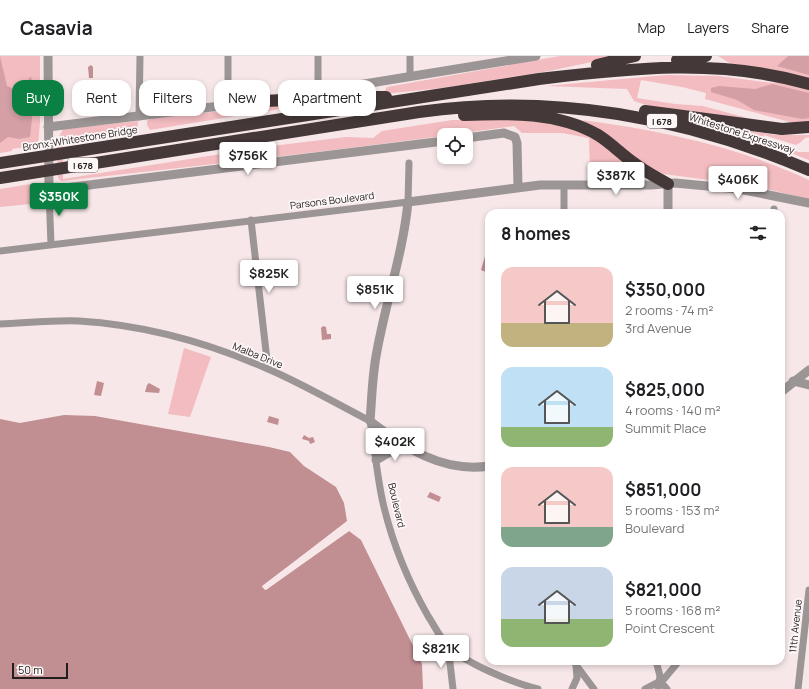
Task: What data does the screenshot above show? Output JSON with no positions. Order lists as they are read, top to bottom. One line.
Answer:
{"streets":{"highway":["I 678","Whitestone Expressway","Bronx-Whitestone Bridge"],"street":["Parsons Boulevard","Malba Drive","Boulevard","11th Avenue"]},"crossings":[["I 678","Bronx-Whitestone Bridge"],["Parsons Boulevard","Boulevard"],["Malba Drive","Boulevard"]],"scale_bar":"50 m","page":{"header":"Casavia","nav":["Map","Layers","Share"],"chip":["Buy","Rent","Filters","New","Apartment"],"price":["$756K","$387K","$406K","$350K","$825K","$851K","$402K","$821K"],"heading":"8 homes","list":[{"name":"$350,000","note":"2 rooms · 74 m² · 3rd Avenue"},{"name":"$825,000","note":"4 rooms · 140 m² · Summit Place"},{"name":"$851,000","note":"5 rooms · 153 m² · Boulevard"},{"name":"$821,000","note":"5 rooms · 168 m² · Point Crescent"}],"scale":"50 m"}}
